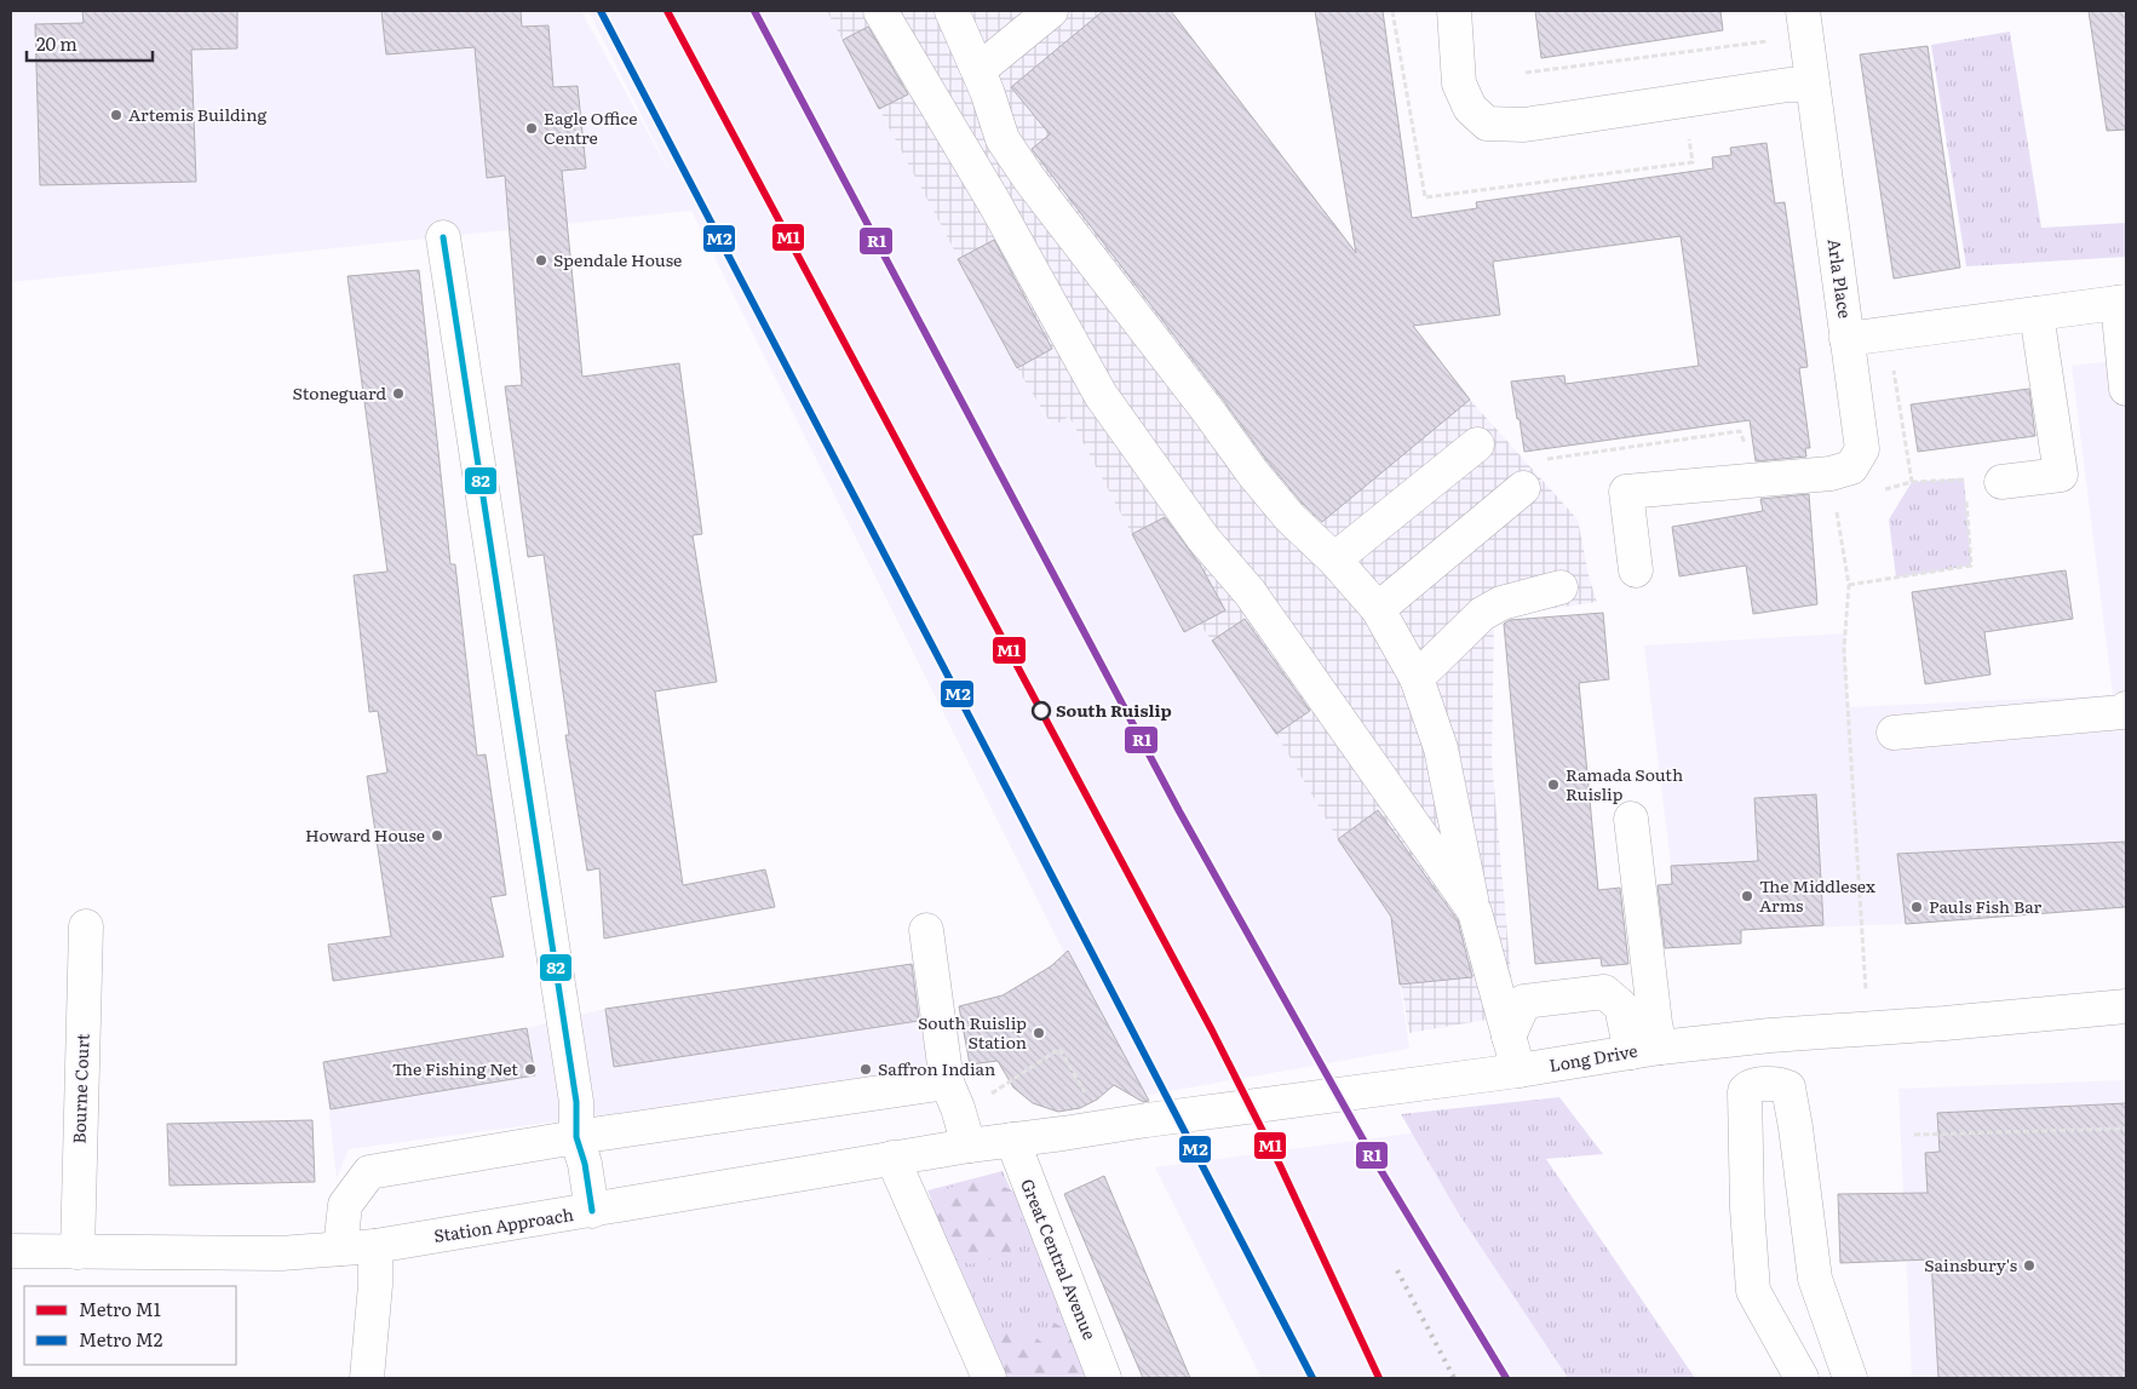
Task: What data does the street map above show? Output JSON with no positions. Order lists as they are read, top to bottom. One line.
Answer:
{"streets":{"street":["Arla Place","Long Drive","Bourne Court","Station Approach","Great Central Avenue"]},"crossings":[["Long Drive","Station Approach"],["Bourne Court","Station Approach"],["Station Approach","Great Central Avenue"]],"places":["Artemis Building","Eagle Office Centre","Spendale House","Stoneguard","South Ruislip","Ramada South Ruislip","Howard House","The Middlesex Arms","Pauls Fish Bar","South Ruislip Station","The Fishing Net","Saffron Indian","Sainsbury's"],"lines":["metro line M1","metro line M2","transit line R1","transit line 82"],"legend":["Metro M1","Metro M2"],"scale_bar":"20 m"}
